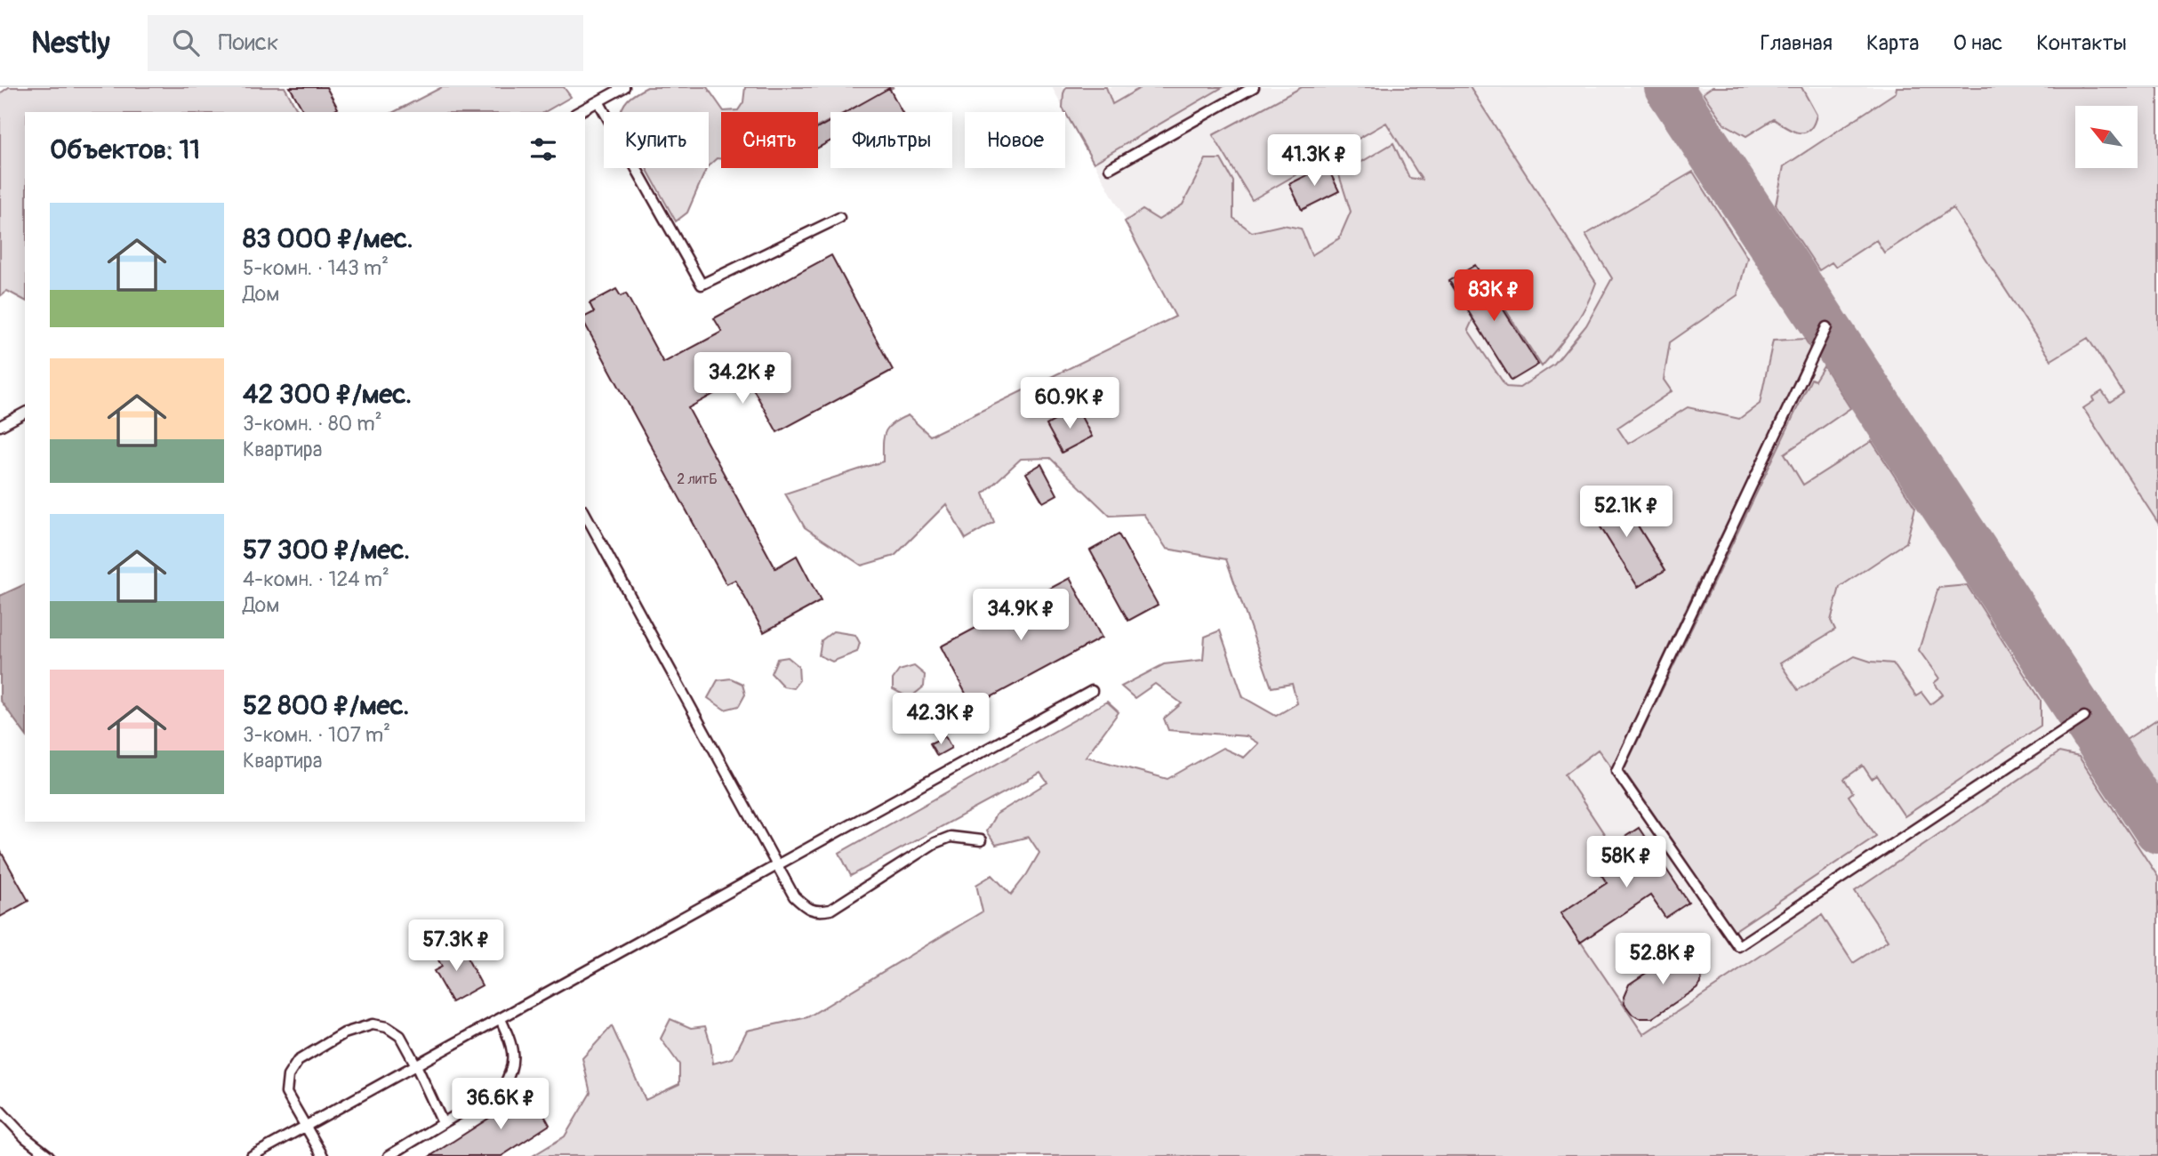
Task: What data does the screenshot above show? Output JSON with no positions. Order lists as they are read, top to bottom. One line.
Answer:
{"house_numbers":["2 литБ"],"north":"top left","page":{"header":"Nestly","search":"Поиск","nav":["Главная","Карта","О нас","Контакты"],"chip":["Купить","Снять","Фильтры","Новое"],"heading":"Объектов: 11","price":["41.3K ₽","83K ₽","34.2K ₽","60.9K ₽","52.1K ₽","34.9K ₽","42.3K ₽","58K ₽","57.3K ₽","52.8K ₽","36.6K ₽"],"list":[{"name":"83 000 ₽/мес.","note":"5-комн. · 143 m² · Дом"},{"name":"42 300 ₽/мес.","note":"3-комн. · 80 m² · Квартира"},{"name":"57 300 ₽/мес.","note":"4-комн. · 124 m² · Дом"},{"name":"52 800 ₽/мес.","note":"3-комн. · 107 m² · Квартира"}]}}
